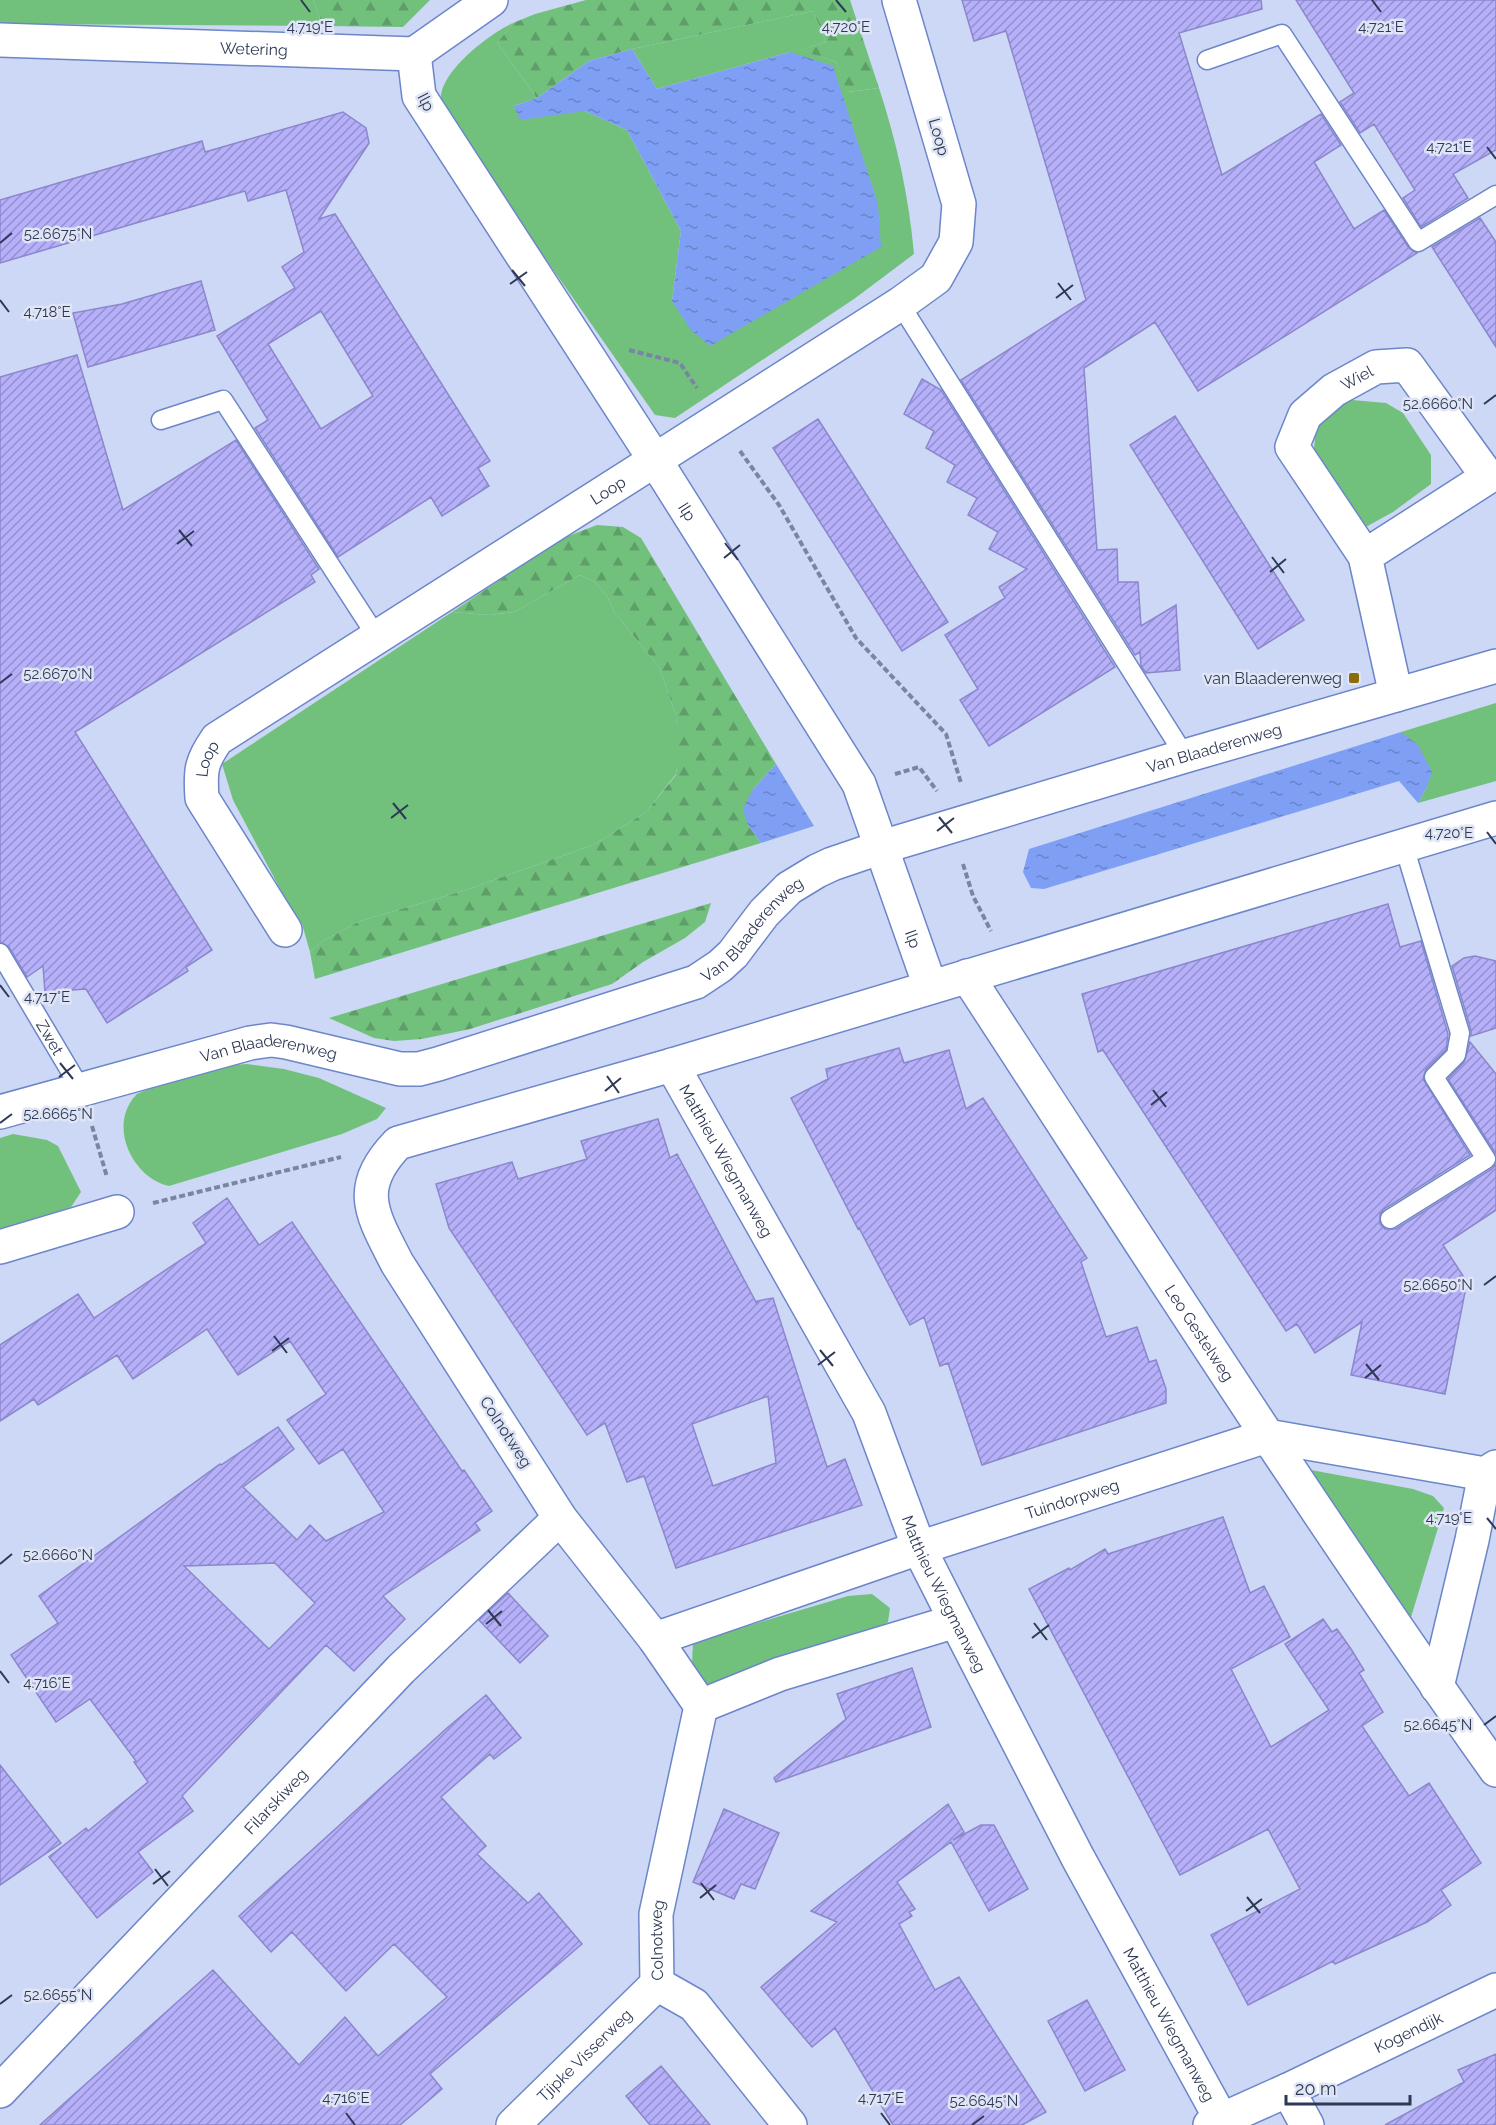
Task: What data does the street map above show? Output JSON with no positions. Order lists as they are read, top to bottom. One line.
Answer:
{"streets":{"street":["Wetering","Ilp","Loop","Wiel","Van Blaaderenweg","Matthieu Wiegmanweg","Leo Gestelweg","Colnotweg","Tuindorpweg","Filarskiweg","Kogendijk","Tjipke Visserweg"],"lane":["Zwet"]},"crossings":[["Wetering","Ilp"],["Ilp","Loop"],["Ilp","Van Blaaderenweg"],["Wiel","Van Blaaderenweg"],["Van Blaaderenweg","Zwet"],["Matthieu Wiegmanweg","Colnotweg"],["Matthieu Wiegmanweg","Tuindorpweg"],["Matthieu Wiegmanweg","Kogendijk"],["Leo Gestelweg","Tuindorpweg"],["Colnotweg","Tuindorpweg"],["Colnotweg","Filarskiweg"],["Colnotweg","Tjipke Visserweg"]],"places":{"transit":["van Blaaderenweg"]},"scale_bar":"20 m","coordinates":["4.720°E","4.721°E","4.719°E","52.6675°N","4.718°E","52.6660°N","52.6670°N","4.717°E","52.6665°N","52.6650°N","4.716°E","52.6645°N","52.6655°N"]}
